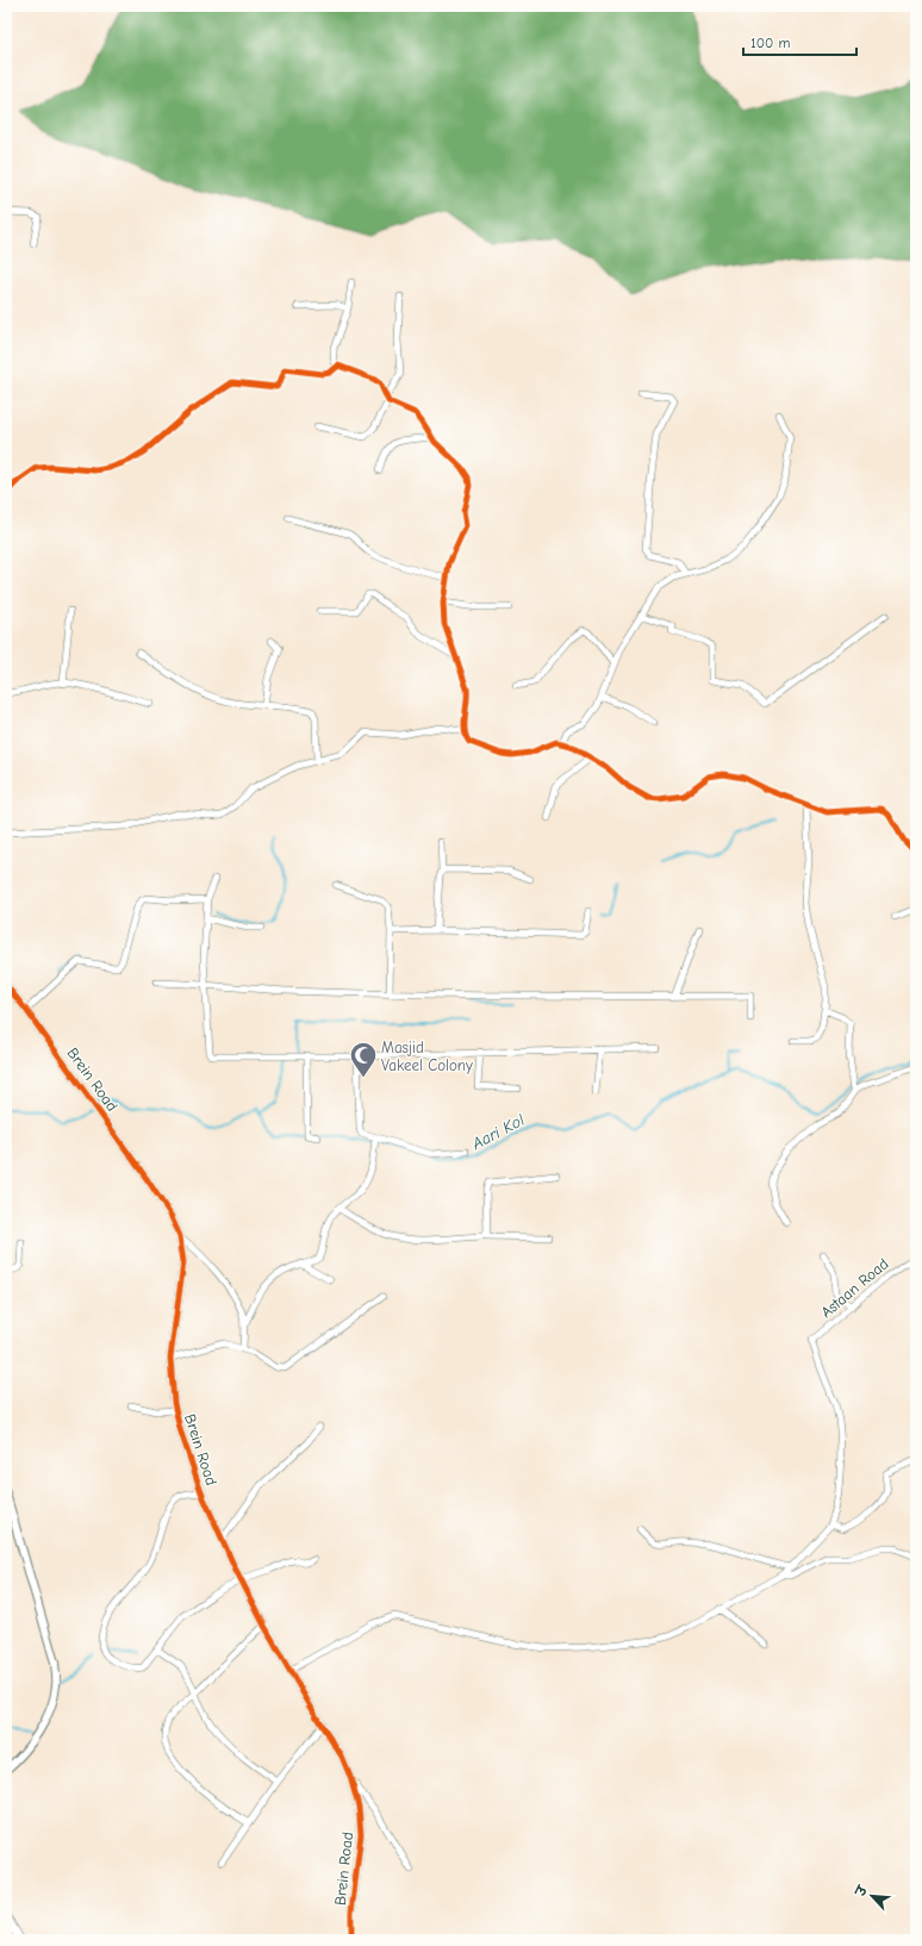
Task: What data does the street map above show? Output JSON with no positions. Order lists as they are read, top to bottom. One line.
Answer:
{"streets":{"street":["Brein Road","Astaan Road"]},"water":["Aari Kol"],"places":{"mosque":["Masjid Vakeel Colony"]},"scale_bar":"100 m","north":"top left"}
